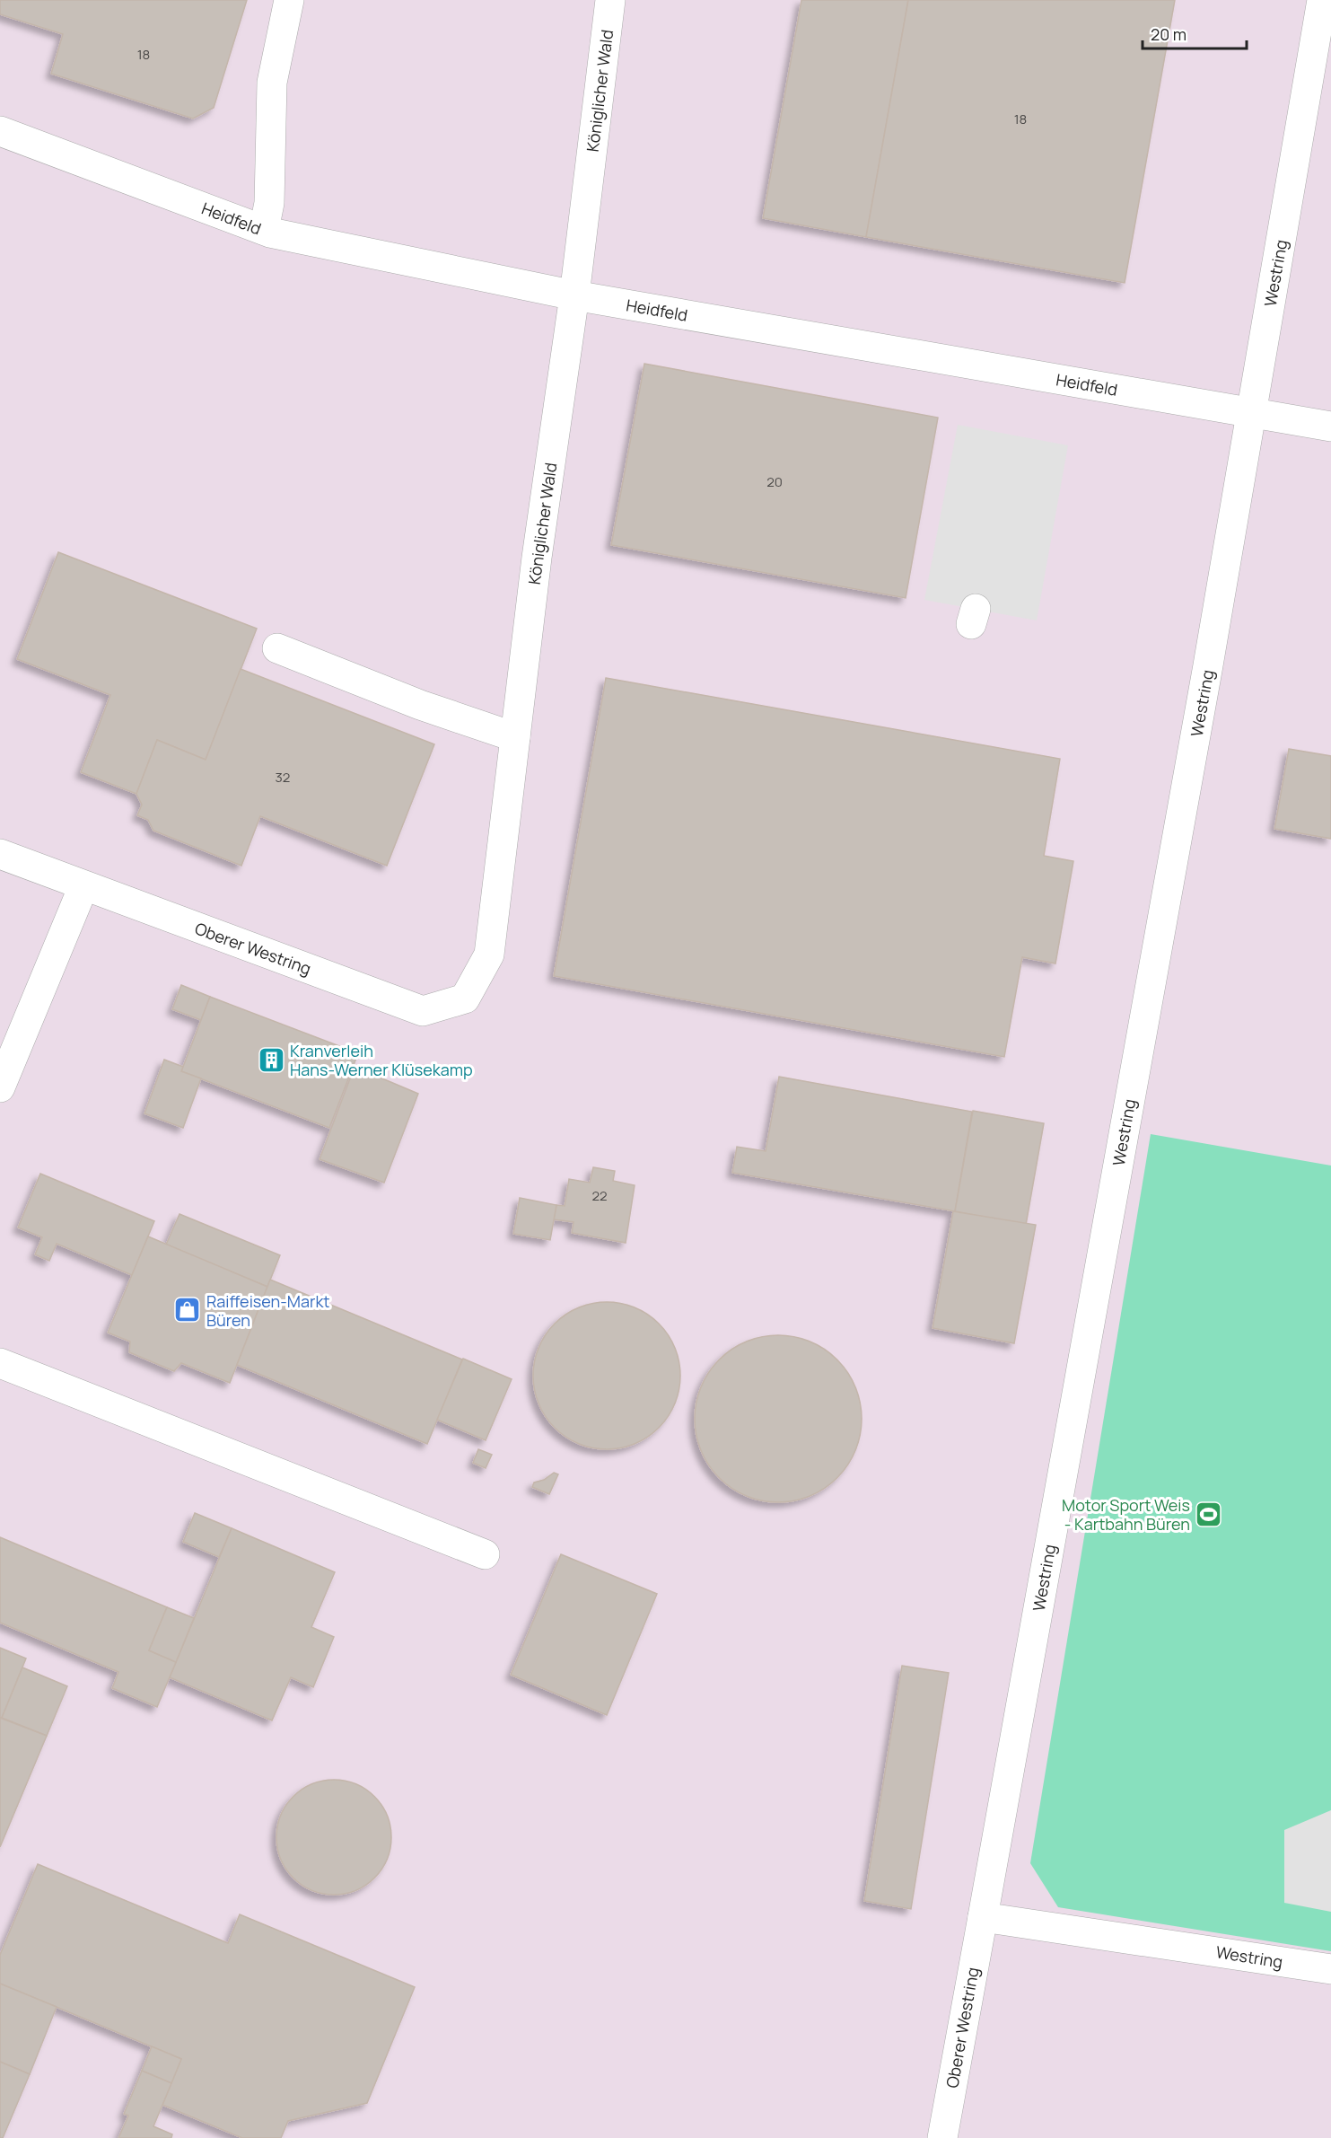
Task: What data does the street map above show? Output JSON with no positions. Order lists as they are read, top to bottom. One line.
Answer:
{"streets":{"street":["Königlicher Wald","Heidfeld","Westring","Oberer Westring"]},"crossings":[["Königlicher Wald","Heidfeld"],["Königlicher Wald","Oberer Westring"],["Heidfeld","Westring"],["Westring","Oberer Westring"]],"places":{"building":["Kranverleih Hans-Werner Klüsekamp"],"shop":["Raiffeisen-Markt Büren"],"sports":["Motor Sport Weis - Kartbahn Büren"]},"house_numbers":["18","18","20","32","22"],"scale_bar":"20 m"}
